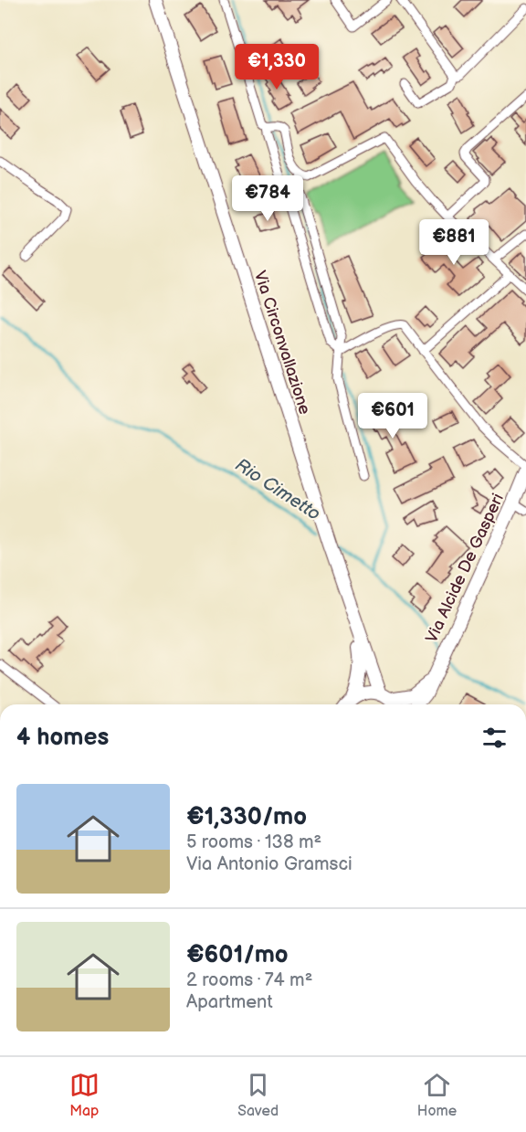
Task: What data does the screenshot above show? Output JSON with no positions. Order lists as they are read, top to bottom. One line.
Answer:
{"streets":{"main road":["Via Circonvallazione","Via Alcide De Gasperi"]},"water":["Rio Cimetto"],"page":{"price":["€1,330","€784","€881","€601"],"heading":"4 homes","list":[{"name":"€1,330/mo","note":"5 rooms · 138 m² · Via Antonio Gramsci"},{"name":"€601/mo","note":"2 rooms · 74 m² · Apartment"}],"tabs":["Map","Saved","Home"]}}
